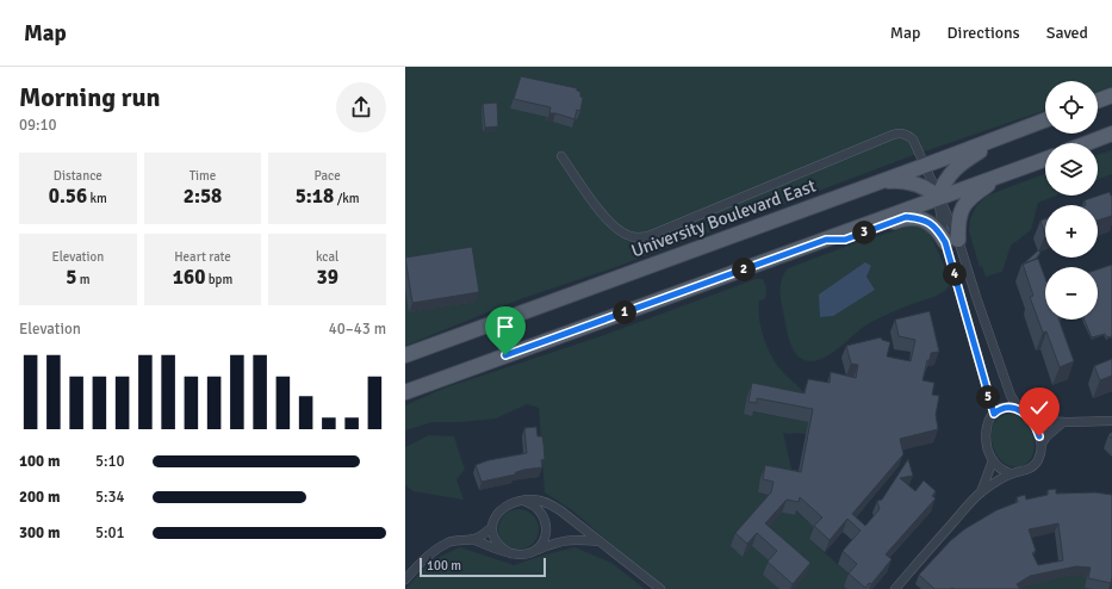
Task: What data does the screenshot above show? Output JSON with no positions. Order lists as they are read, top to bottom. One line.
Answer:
{"streets":{"main road":["University Boulevard East"]},"scale_bar":"100 m","page":{"header":"Map","nav":["Map","Directions","Saved"],"heading":["Morning run","09:10"],"map_buttons":["+","−"],"stats":[["Distance","0.56 km"],["Time","2:58"],["Pace","5:18 /km"],["Elevation","5 m"],["Heart rate","160 bpm"],["kcal","39"]],"pins":["3","2","4","1","5"],"chart":["Elevation","40–43 m"],"list":[{"name":"100 m","note":"5:10"},{"name":"200 m","note":"5:34"},{"name":"300 m","note":"5:01"}],"scale":"100 m"}}
